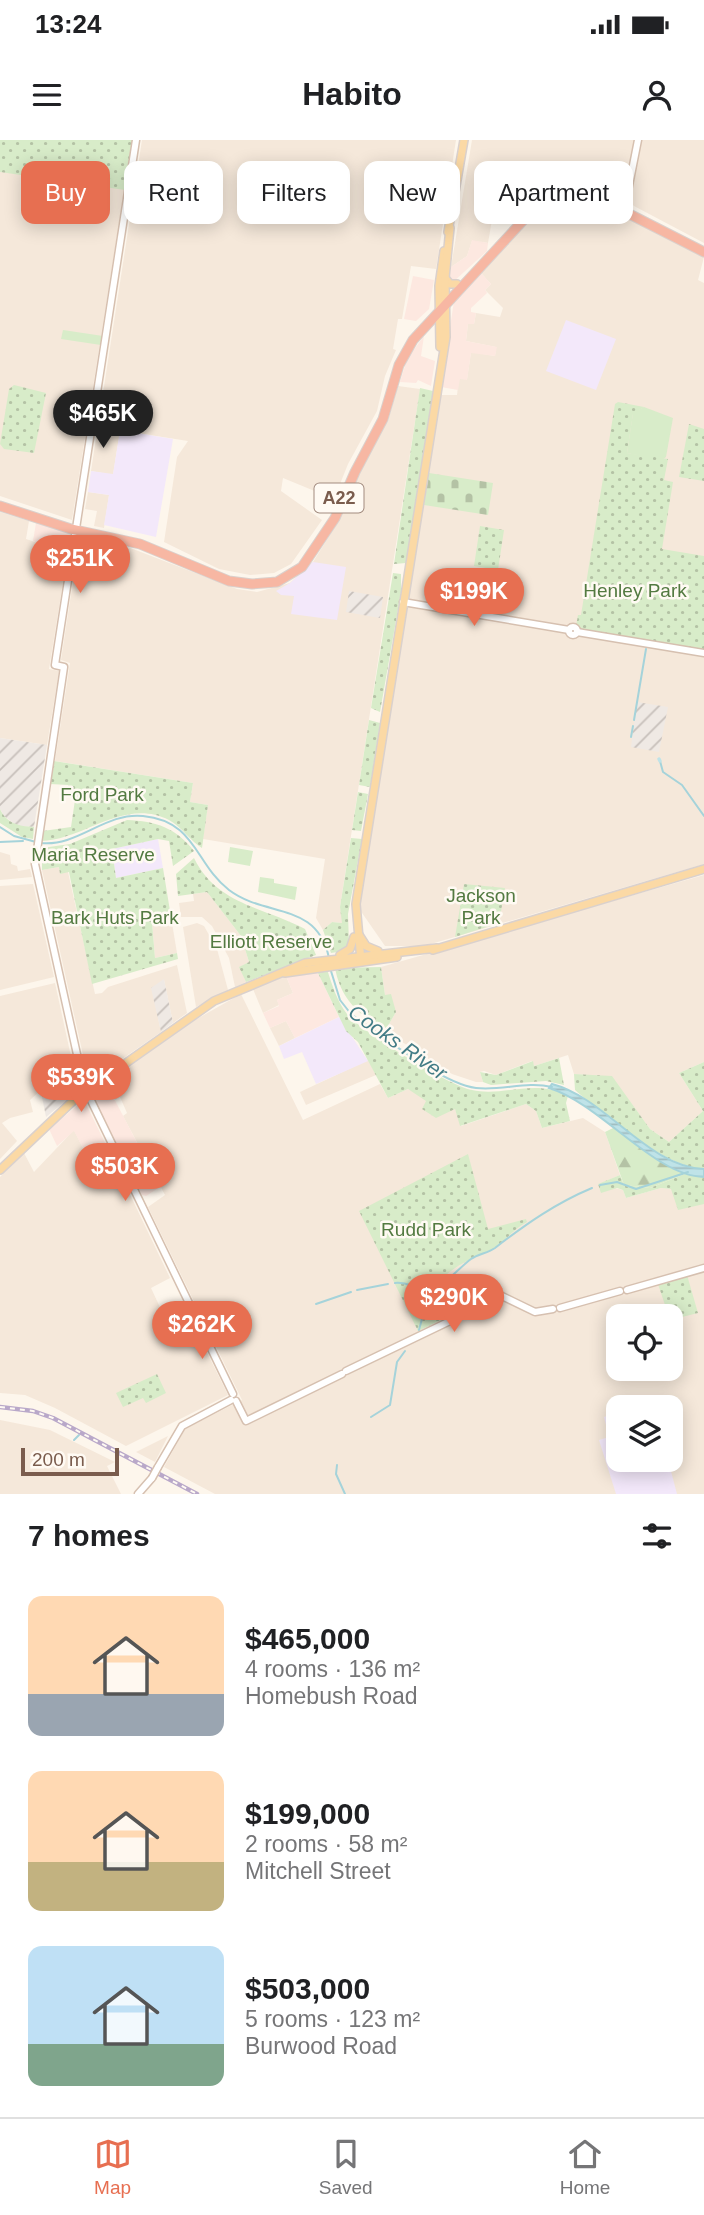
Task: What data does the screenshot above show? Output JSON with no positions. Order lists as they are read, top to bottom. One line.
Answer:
{"streets":{"highway":["A22"]},"water":["Cooks River"],"parks":["Henley Park","Ford Park","Maria Reserve","Jackson Park","Bark Huts Park","Elliott Reserve","Rudd Park"],"scale_bar":"200 m","page":{"status":"13:24","header":"Habito","chip":["Buy","Rent","Filters","New","Apartment"],"price":["$465K","$251K","$199K","$539K","$503K","$290K","$262K"],"scale":"200 m","heading":"7 homes","list":[{"name":"$465,000","note":"4 rooms · 136 m² · Homebush Road"},{"name":"$199,000","note":"2 rooms · 58 m² · Mitchell Street"},{"name":"$503,000","note":"5 rooms · 123 m² · Burwood Road"}],"tabs":["Map","Saved","Home"]}}
